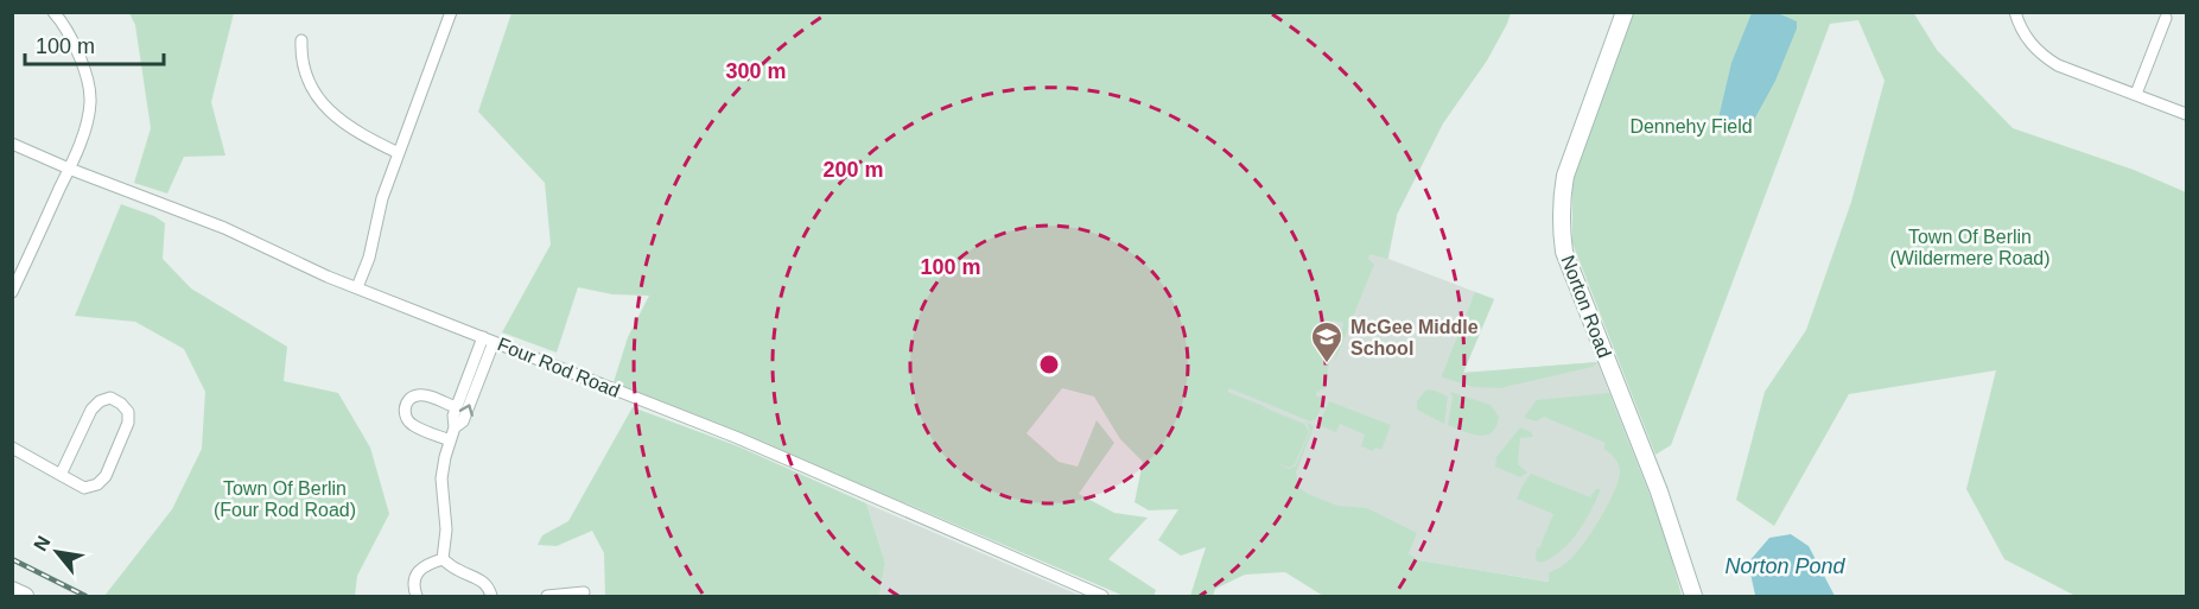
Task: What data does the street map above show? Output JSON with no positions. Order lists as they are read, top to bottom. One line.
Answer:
{"streets":{"main road":["Norton Road"],"street":["Four Rod Road"]},"water":["Norton Pond"],"parks":["Dennehy Field","Town Of Berlin (Wildermere Road)","Town Of Berlin (Four Rod Road)"],"places":{"school or university":["McGee Middle School"]},"scale_bar":"100 m","north":"top left","rings":["300 m","200 m","100 m"]}
